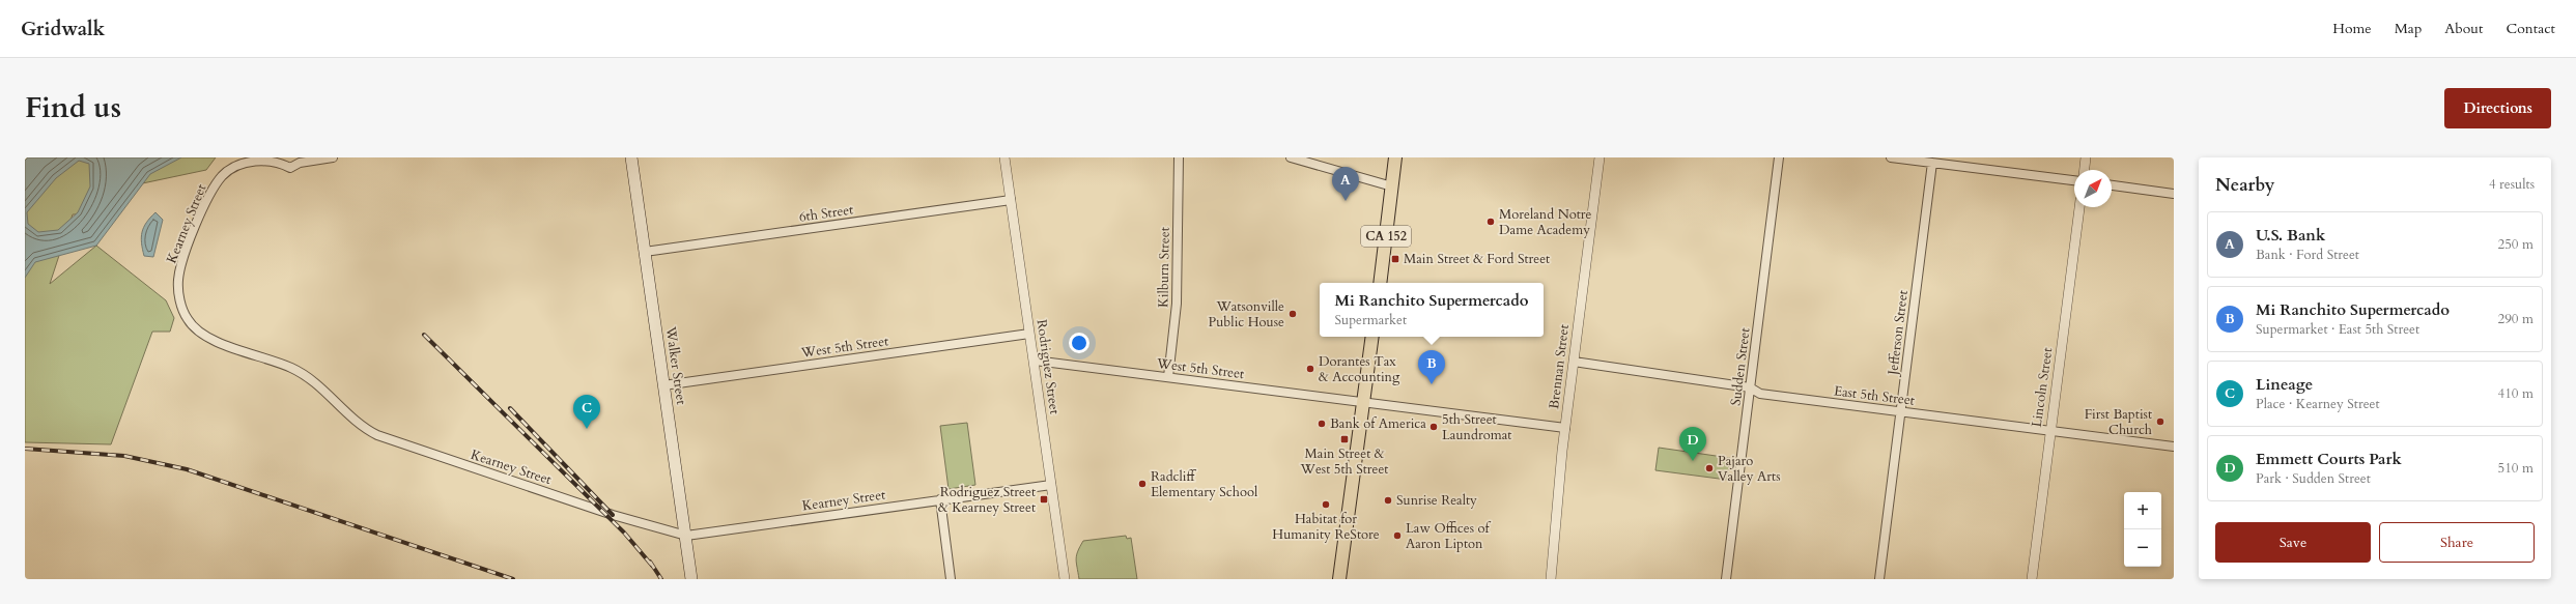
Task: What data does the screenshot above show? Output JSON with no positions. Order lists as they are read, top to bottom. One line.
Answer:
{"streets":{"main road":["CA 152","Walker Street"],"street":["6th Street","Kearney Street","Kilburn Street","Jefferson Street","West 5th Street","Rodriguez Street","Brennan Street","Sudden Street","Lincoln Street","East 5th Street"]},"crossings":[["6th Street","Walker Street"],["6th Street","Rodriguez Street"],["Kearney Street","Walker Street"],["Kearney Street","Rodriguez Street"],["Kilburn Street","West 5th Street"],["Jefferson Street","East 5th Street"],["West 5th Street","Walker Street"],["West 5th Street","Rodriguez Street"],["Brennan Street","East 5th Street"],["Sudden Street","East 5th Street"],["Lincoln Street","East 5th Street"]],"places":{"other":["Moreland Notre Dame Academy","Watsonville Public House","Dorantes Tax & Accounting","First Baptist Church","Bank of America","5th Street Laundromat","Pajaro Valley Arts","Radcliff Elementary School","Sunrise Realty","Habitat for Humanity ReStore","Law Offices of Aaron Lipton"],"transit":["Main Street & Ford Street","Main Street & West 5th Street","Rodriguez Street & Kearney Street"]},"north":"top right","page":{"header":"Gridwalk","nav":["Home","Map","About","Contact"],"title":"Find us","buttons":["Directions",["Save","Share"]],"heading":["Nearby","4 results"],"pins":["A","B","C","D"],"list":[{"mark":"A","name":"U.S. Bank","note":"Bank · Ford Street","value":"250 m"},{"mark":"B","name":"Mi Ranchito Supermercado","note":"Supermarket · East 5th Street","value":"290 m"},{"mark":"C","name":"Lineage","note":"Place · Kearney Street","value":"410 m"},{"mark":"D","name":"Emmett Courts Park","note":"Park · Sudden Street","value":"510 m"}],"popup":["Mi Ranchito Supermercado","Supermarket"],"map_buttons":["+","−"]}}
